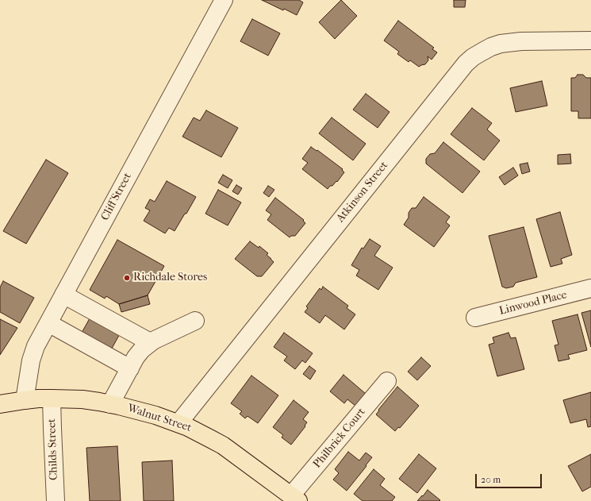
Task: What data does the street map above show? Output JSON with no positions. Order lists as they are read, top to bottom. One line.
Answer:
{"streets":{"main road":["Walnut Street"],"street":["Atkinson Street","Cliff Street","Linwood Place","Philbrick Court","Childs Street"]},"crossings":[["Atkinson Street","Walnut Street"],["Cliff Street","Walnut Street"],["Walnut Street","Philbrick Court"],["Walnut Street","Childs Street"]],"places":["Richdale Stores"],"scale_bar":"20 m"}
